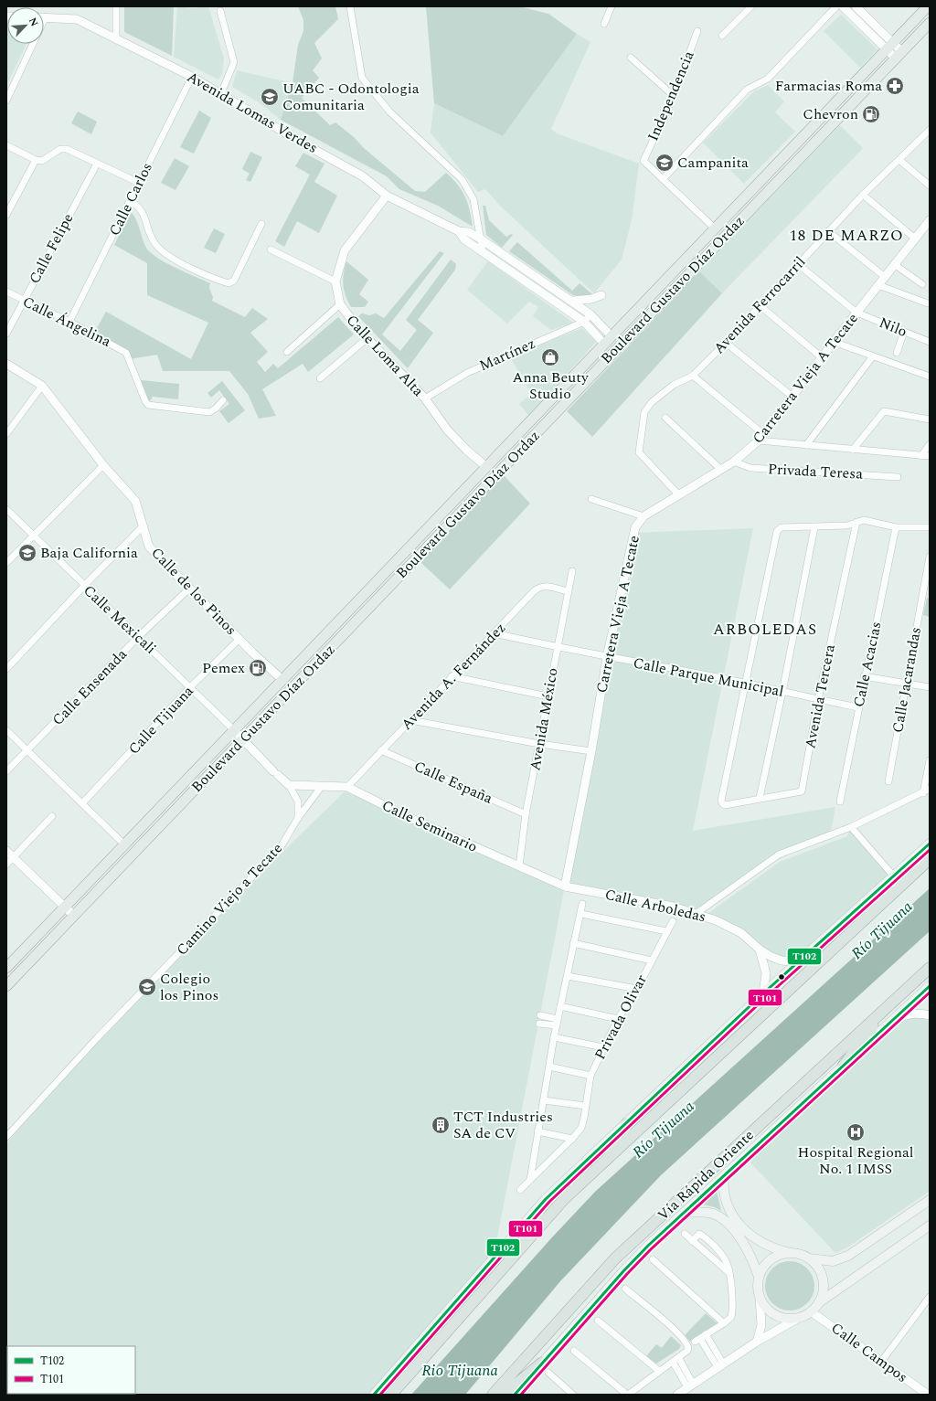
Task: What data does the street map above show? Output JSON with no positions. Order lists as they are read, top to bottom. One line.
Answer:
{"streets":{"highway":["Vía Rápida Oriente"],"main road":["Boulevard Gustavo Díaz Ordaz"],"street":["Independencia","Avenida Lomas Verdes","Calle Carlos","Calle Felipe","Avenida Ferrocarril","Calle Ángelina","Nilo","Martínez","Calle Loma Alta","Carretera Vieja A Tecate","Privada Teresa","Calle de los Pinos","Calle Mexicali","Calle Acacias","Avenida A. Fernández","Calle Parque Municipal","Calle Jacarandas","Calle Ensenada","Avenida Tercera","Avenida México","Calle Tijuana","Calle España","Calle Seminario","Camino Viejo a Tecate","Calle Arboledas","Privada Olivar","Calle Campos"]},"crossings":[["Avenida Lomas Verdes","Calle Carlos"],["Avenida Lomas Verdes","Boulevard Gustavo Díaz Ordaz"],["Avenida Lomas Verdes","Martínez"],["Avenida Lomas Verdes","Calle Loma Alta"],["Calle Carlos","Calle Ángelina"],["Calle Felipe","Calle Ángelina"],["Boulevard Gustavo Díaz Ordaz","Calle Loma Alta"],["Boulevard Gustavo Díaz Ordaz","Calle de los Pinos"],["Boulevard Gustavo Díaz Ordaz","Calle Mexicali"],["Avenida Ferrocarril","Nilo"],["Avenida Ferrocarril","Carretera Vieja A Tecate"],["Nilo","Carretera Vieja A Tecate"],["Martínez","Calle Loma Alta"],["Carretera Vieja A Tecate","Privada Teresa"],["Carretera Vieja A Tecate","Calle Parque Municipal"],["Carretera Vieja A Tecate","Calle Seminario"],["Carretera Vieja A Tecate","Calle Arboledas"],["Calle de los Pinos","Calle Ensenada"],["Calle de los Pinos","Calle Tijuana"],["Calle Mexicali","Calle Ensenada"],["Calle Mexicali","Calle Tijuana"],["Calle Acacias","Calle Parque Municipal"],["Avenida A. Fernández","Calle Parque Municipal"],["Avenida A. Fernández","Avenida México"],["Avenida A. Fernández","Calle España"],["Avenida A. Fernández","Calle Seminario"],["Calle Parque Municipal","Avenida Tercera"],["Calle Parque Municipal","Avenida México"],["Avenida México","Calle España"],["Avenida México","Calle Seminario"],["Calle Seminario","Camino Viejo a Tecate"],["Calle Seminario","Calle Arboledas"]],"districts":["18 DE MARZO","ARBOLEDAS"],"water":["Río Tijuana","Rio Tijuana"],"places":{"pharmacy":["Farmacias Roma"],"school or university":["UABC - Odontologia Comunitaria","Campanita","Baja California","Colegio los Pinos"],"fuel station":["Chevron","Pemex"],"shop":["Anna Beuty Studio"],"building":["TCT Industries SA de CV"],"hospital":["Hospital Regional No. 1 IMSS"]},"lines":["transit line T102","transit line T101"],"legend":["T102","T101"],"north":"top right"}
